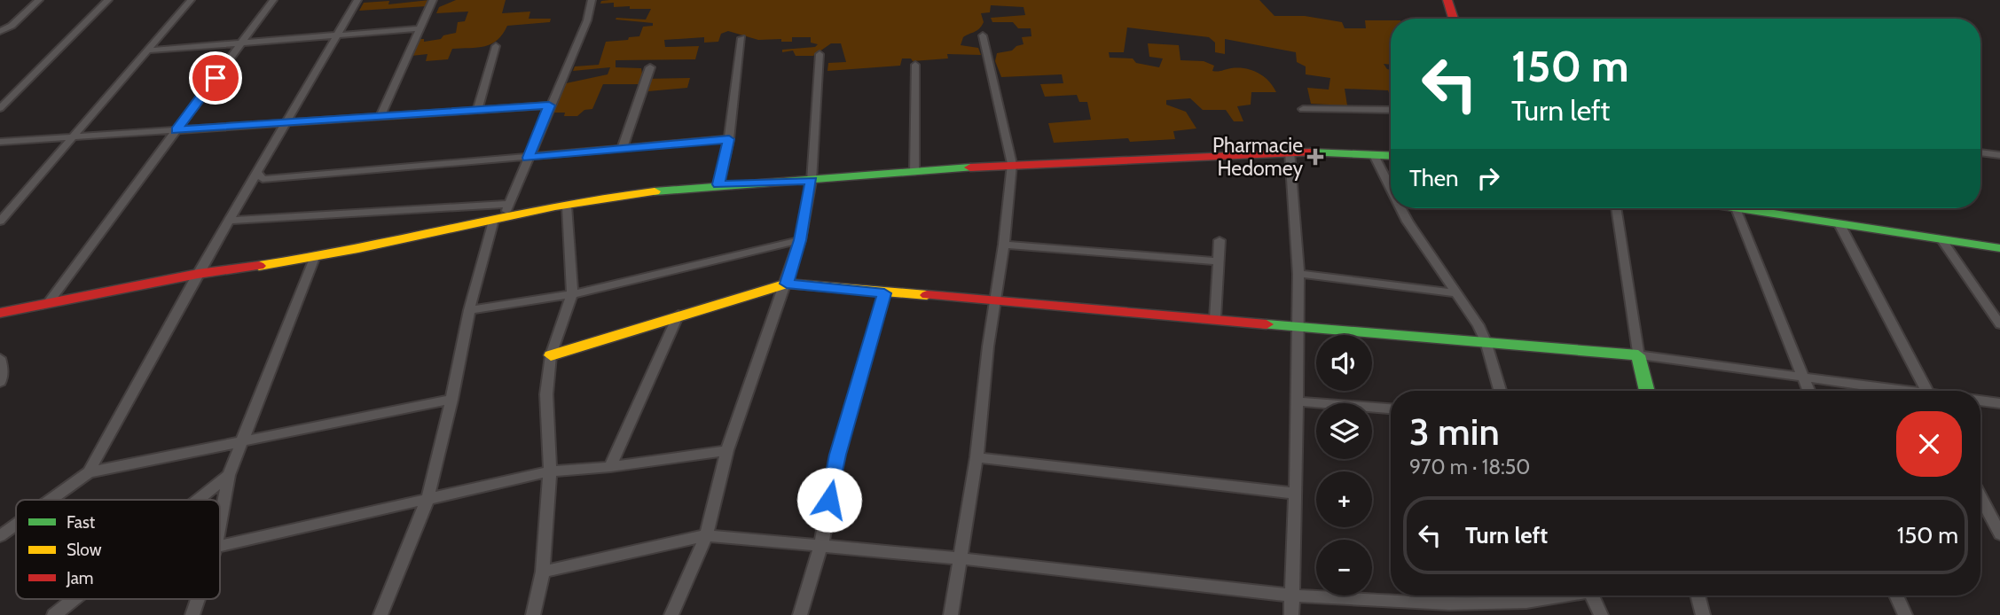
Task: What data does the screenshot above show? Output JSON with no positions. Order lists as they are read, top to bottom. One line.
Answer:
{"places":{"health":["Pharmacie Hedomey"]},"legend":["Fast","Slow","Jam"],"page":{"turn":["150 m","Turn left"],"then":"Then","map_buttons":["+","−"],"heading":["3 min","970 m · 18:50"],"list":[{"name":"Turn left","value":"150 m"}]}}
